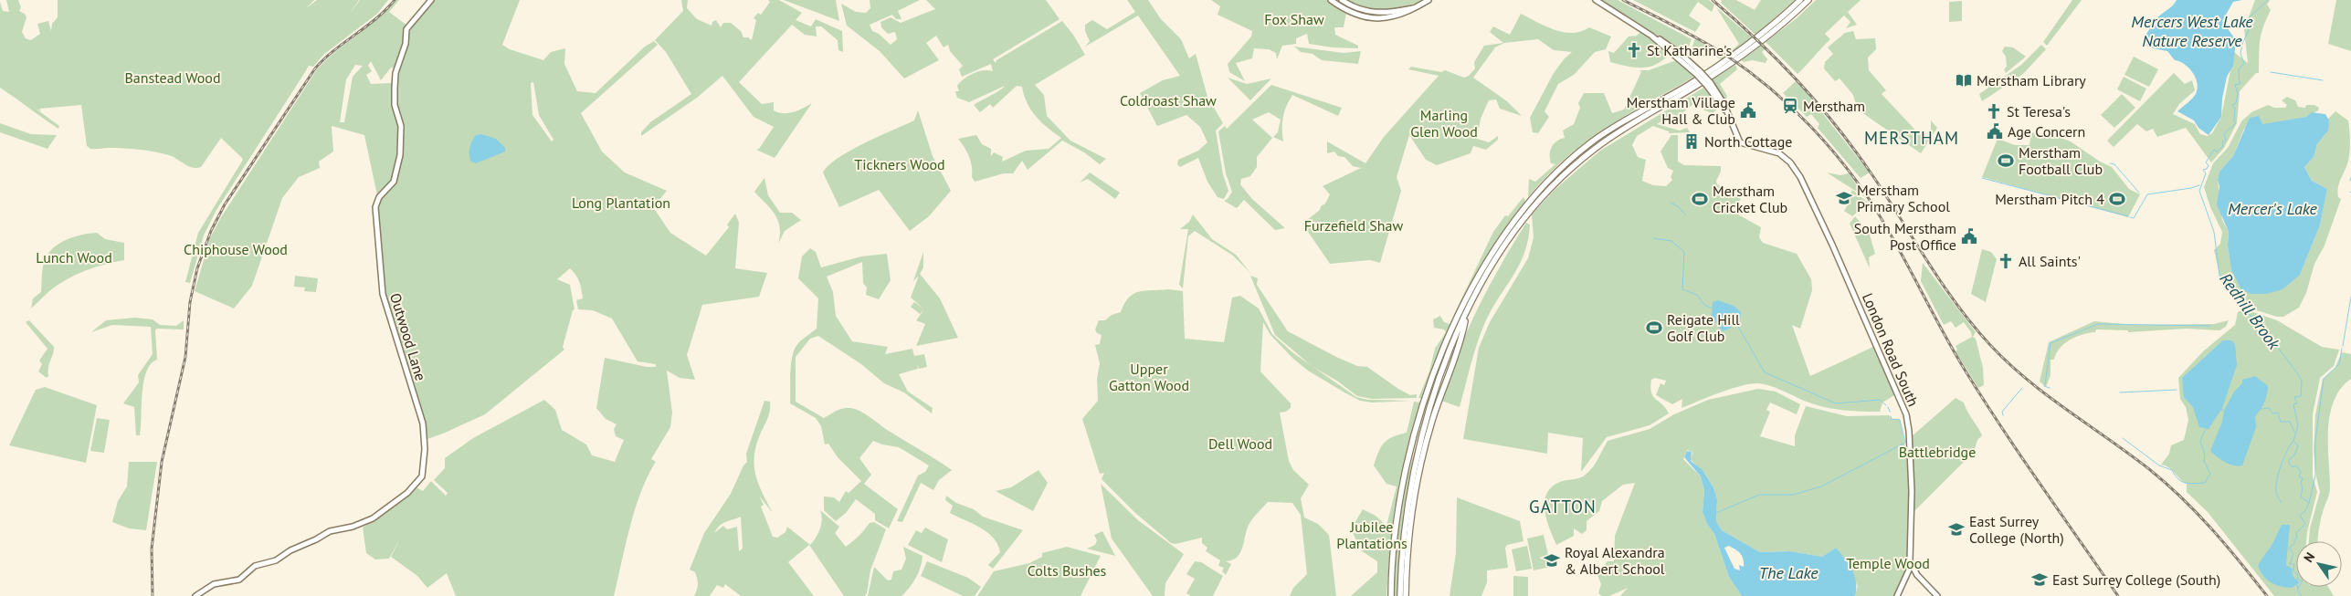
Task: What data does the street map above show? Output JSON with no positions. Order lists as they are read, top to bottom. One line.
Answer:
{"streets":{"main road":["Outwood Lane","London Road South"]},"districts":["MERSTHAM","GATTON"],"water":["Mercers West Lake Nature Reserve","Mercer's Lake","Redhill Brook","The Lake"],"parks":["Fox Shaw","Banstead Wood","Coldroast Shaw","Marling Glen Wood","Tickners Wood","Long Plantation","Furzefield Shaw","Chiphouse Wood","Lunch Wood","Upper Gatton Wood","Dell Wood","Battlebridge","Jubilee Plantations","Temple Wood","Colts Bushes"],"places":{"church":["St Katharine's","St Teresa's","All Saints'"],"library":["Merstham Library"],"station":["Merstham"],"public building":["Merstham Village Hall & Club","Age Concern","South Merstham Post Office"],"building":["North Cottage"],"sports":["Merstham Football Club","Merstham Cricket Club","Merstham Pitch 4","Reigate Hill Golf Club"],"school or university":["Merstham Primary School","East Surrey College (North)","Royal Alexandra & Albert School","East Surrey College (South)"]},"north":"top left"}
